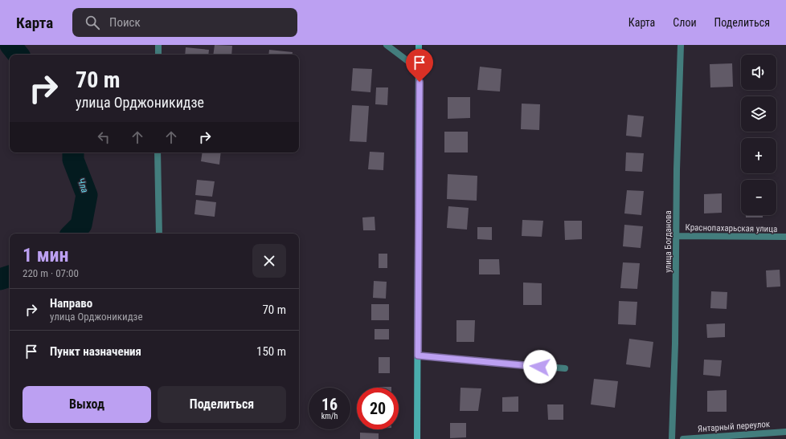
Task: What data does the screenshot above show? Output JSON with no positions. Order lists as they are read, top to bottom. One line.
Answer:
{"streets":{"street":["Краснопахарьская улица","улица Богданова","Янтарный переулок"]},"crossings":[["Краснопахарьская улица","улица Богданова"]],"water":["Чла"],"page":{"header":"Карта","search":"Поиск","nav":["Карта","Слои","Поделиться"],"map_buttons":["+","−"],"turn":["70 m","улица Орджоникидзе"],"heading":["1 мин","220 m · 07:00"],"list":[{"name":"Направо","note":"улица Орджоникидзе","value":"70 m"},{"name":"Пункт назначения","value":"150 m"}],"buttons":["Выход","Поделиться"],"speed":"16 km/h","limit":"20"}}
